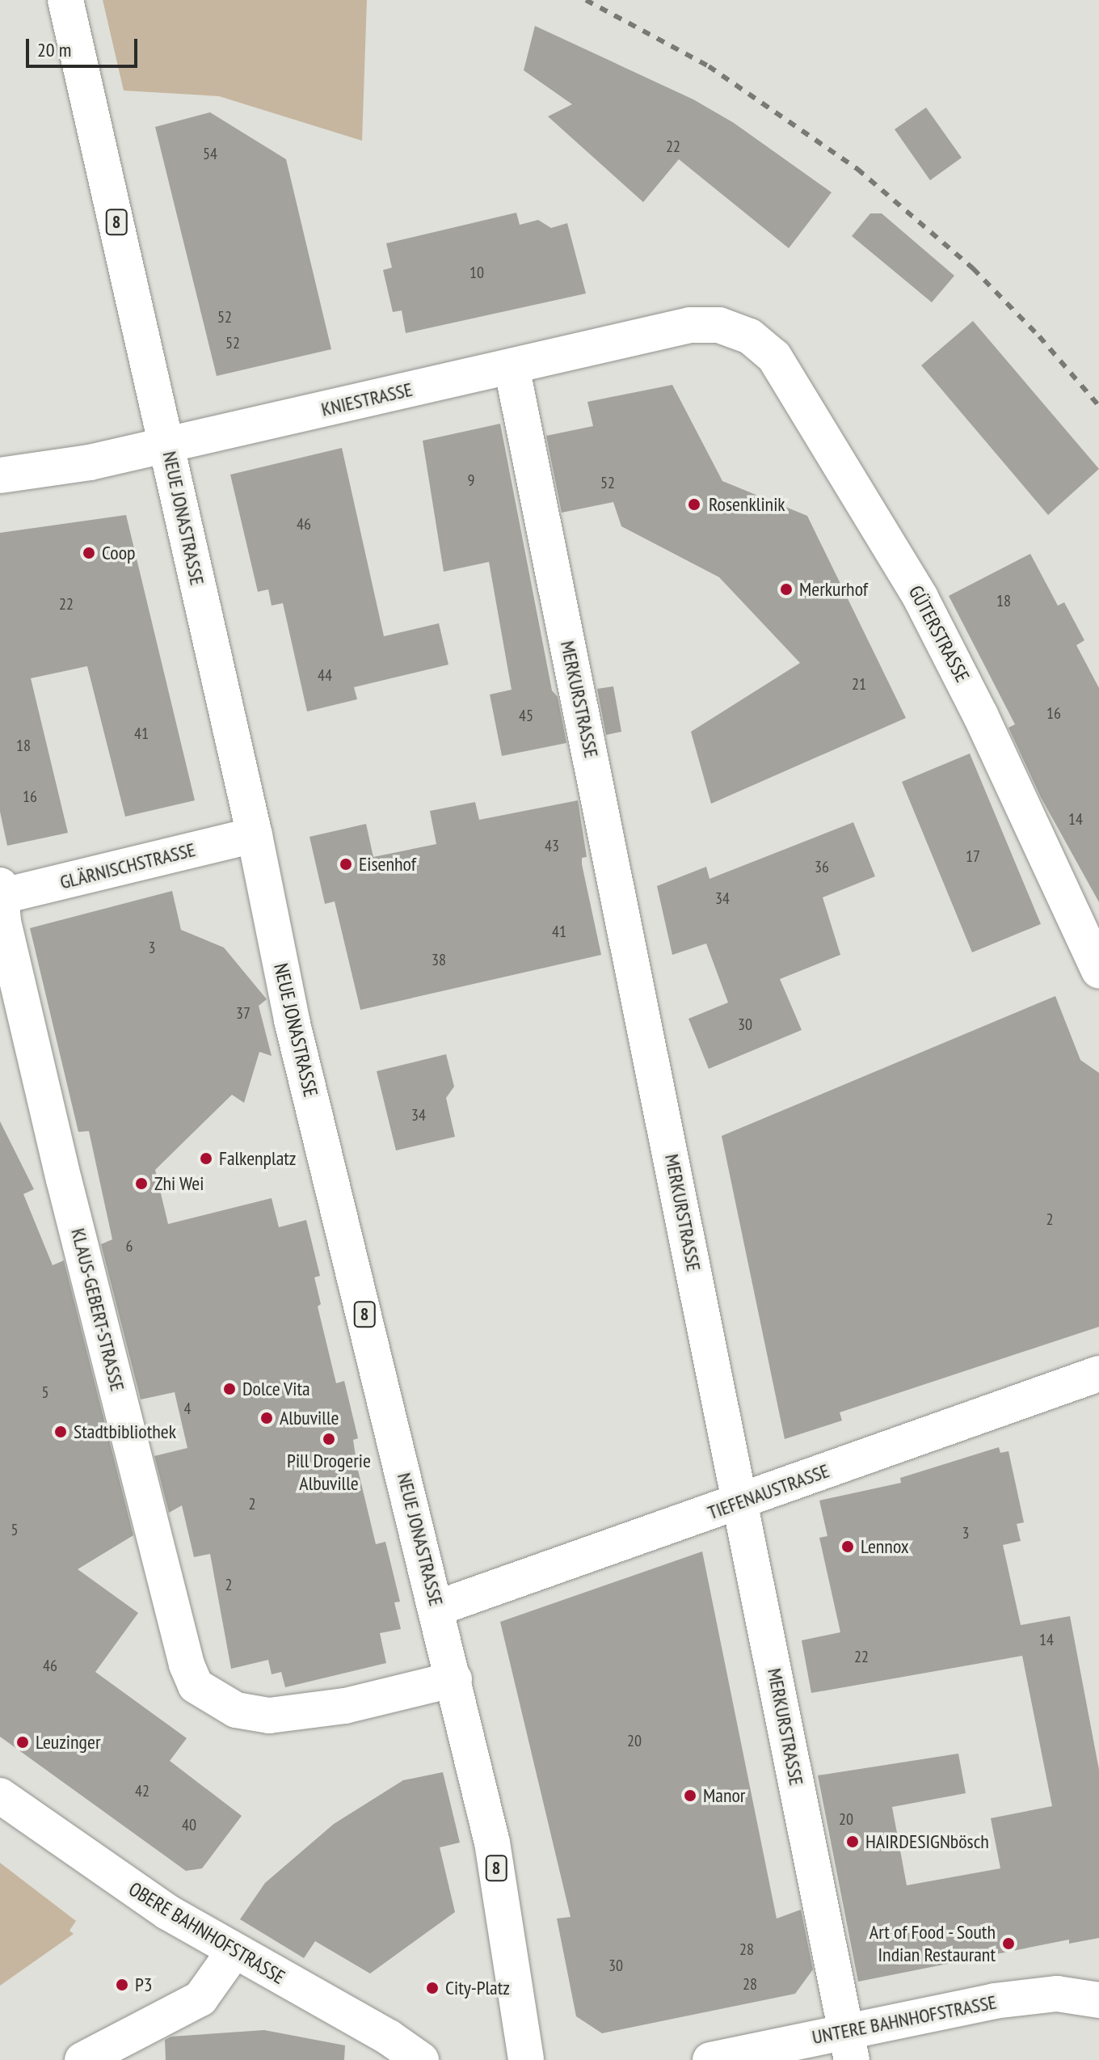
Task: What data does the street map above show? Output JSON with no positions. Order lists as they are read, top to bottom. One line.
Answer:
{"streets":{"street":["8","KNIESTRASSE","NEUE JONASTRASSE","GÜTERSTRASSE","MERKURSTRASSE","GLÄRNISCHSTRASSE","KLAUS-GEBERT-STRASSE","TIEFENAUSTRASSE","OBERE BAHNHOFSTRASSE","UNTERE BAHNHOFSTRASSE"]},"crossings":[["KNIESTRASSE","NEUE JONASTRASSE"],["KNIESTRASSE","GÜTERSTRASSE"],["KNIESTRASSE","MERKURSTRASSE"],["NEUE JONASTRASSE","GLÄRNISCHSTRASSE"],["NEUE JONASTRASSE","KLAUS-GEBERT-STRASSE"],["NEUE JONASTRASSE","TIEFENAUSTRASSE"],["MERKURSTRASSE","TIEFENAUSTRASSE"],["MERKURSTRASSE","UNTERE BAHNHOFSTRASSE"],["GLÄRNISCHSTRASSE","KLAUS-GEBERT-STRASSE"]],"places":["Rosenklinik","Coop","Merkurhof","Eisenhof","Falkenplatz","Zhi Wei","Dolce Vita","Albuville","Stadtbibliothek","Pill Drogerie Albuville","Lennox","Leuzinger","Manor","HAIRDESIGNbösch","Art of Food - South Indian Restaurant","P3","City-Platz"],"house_numbers":["22","54","10","52","52","9","52","46","18","22","44","21","16","45","41","18","16","14","43","17","36","34","41","3","38","37","30","34","2","6","5","4","2","5","3","2","14","22","46","20","42","20","40","28","30","28"],"scale_bar":"20 m"}
